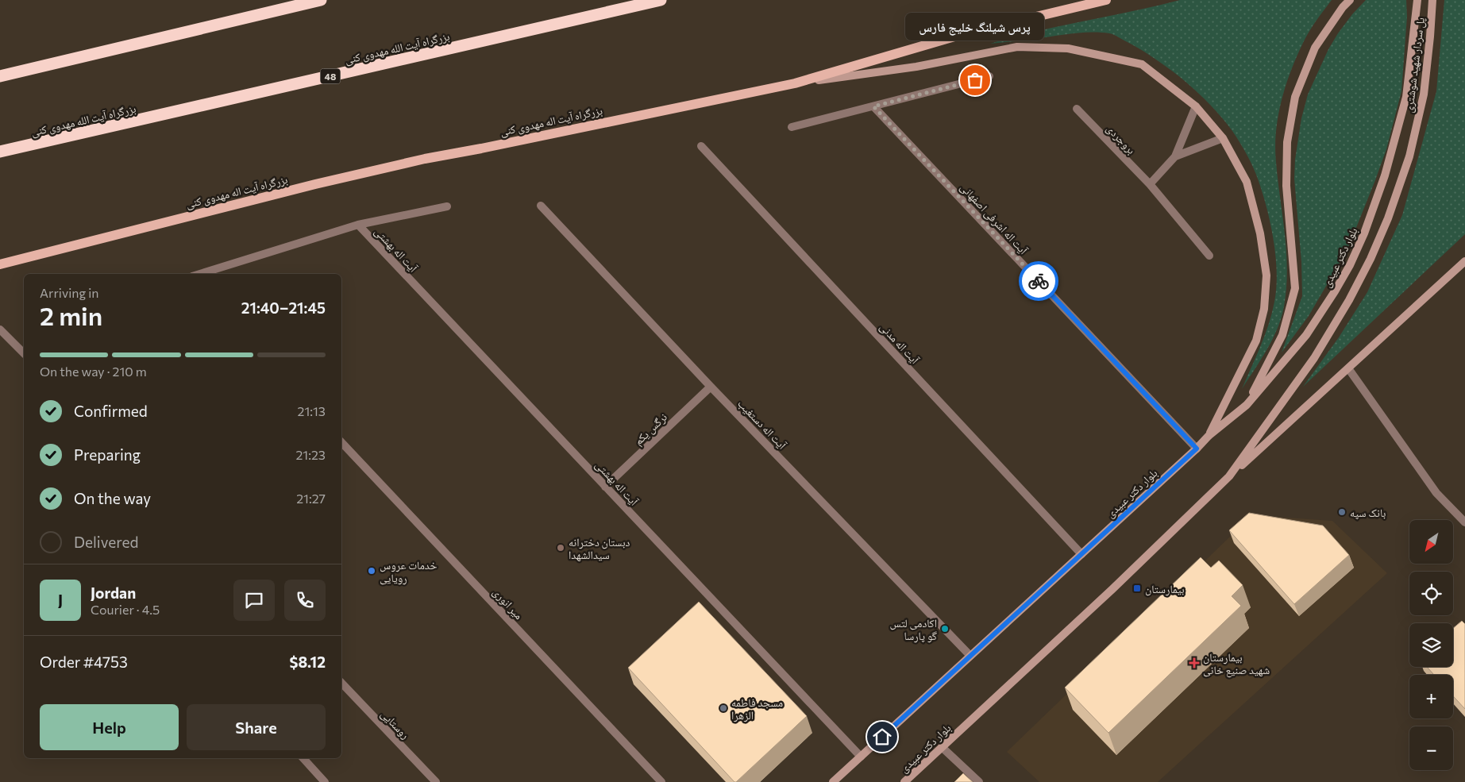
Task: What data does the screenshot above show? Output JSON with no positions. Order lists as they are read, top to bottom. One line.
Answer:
{"streets":{"highway":["بزرگراه آیت الله مهدوی کنی","48"],"main road":["پل سردار شهید شوشتری","بزرگراه آیت اله مهدوی کنی","بلوار دکتر عبیدی"],"street":["بروجردی","آیت اله اشرفی اصفهانی","آیت اله بهشتی","آیت اله مدنی","آیت اله دستغیب","نرگس یکم","میر انوری","روستایی"]},"crossings":[["پل سردار شهید شوشتری","بلوار دکتر عبیدی"],["آیت اله اشرفی اصفهانی","بلوار دکتر عبیدی"],["آیت اله بهشتی","بلوار دکتر عبیدی"],["آیت اله بهشتی","نرگس یکم"],["بلوار دکتر عبیدی","آیت اله مدنی"],["بلوار دکتر عبیدی","آیت اله دستغیب"],["آیت اله دستغیب","نرگس یکم"]],"places":{"other":["پرس شیلنگ خلیج فارس","بانک سپه","دبستان دخترانه سیدالشهدا","خدمات عروس رویایی","اکادمی لتس گو پارسا","مسجد فاطمه الزهرا"],"transit":["بیمارستان"],"health":["بیمارستان شهید صنیع خانی"]},"north":"bottom left","page":{"bubble":"پرس شیلنگ خلیج فارس","heading":["2 min","Arriving in","21:40–21:45"],"panel":["Jordan","Courier · 4.5","Order #4753","$8.12"],"bar":"On the way · 210 m","list":[["Confirmed","21:13"],["Preparing","21:23"],["On the way","21:27"],"Delivered"],"map_buttons":["+","−"],"round":"J","buttons":["Help","Share"]}}
